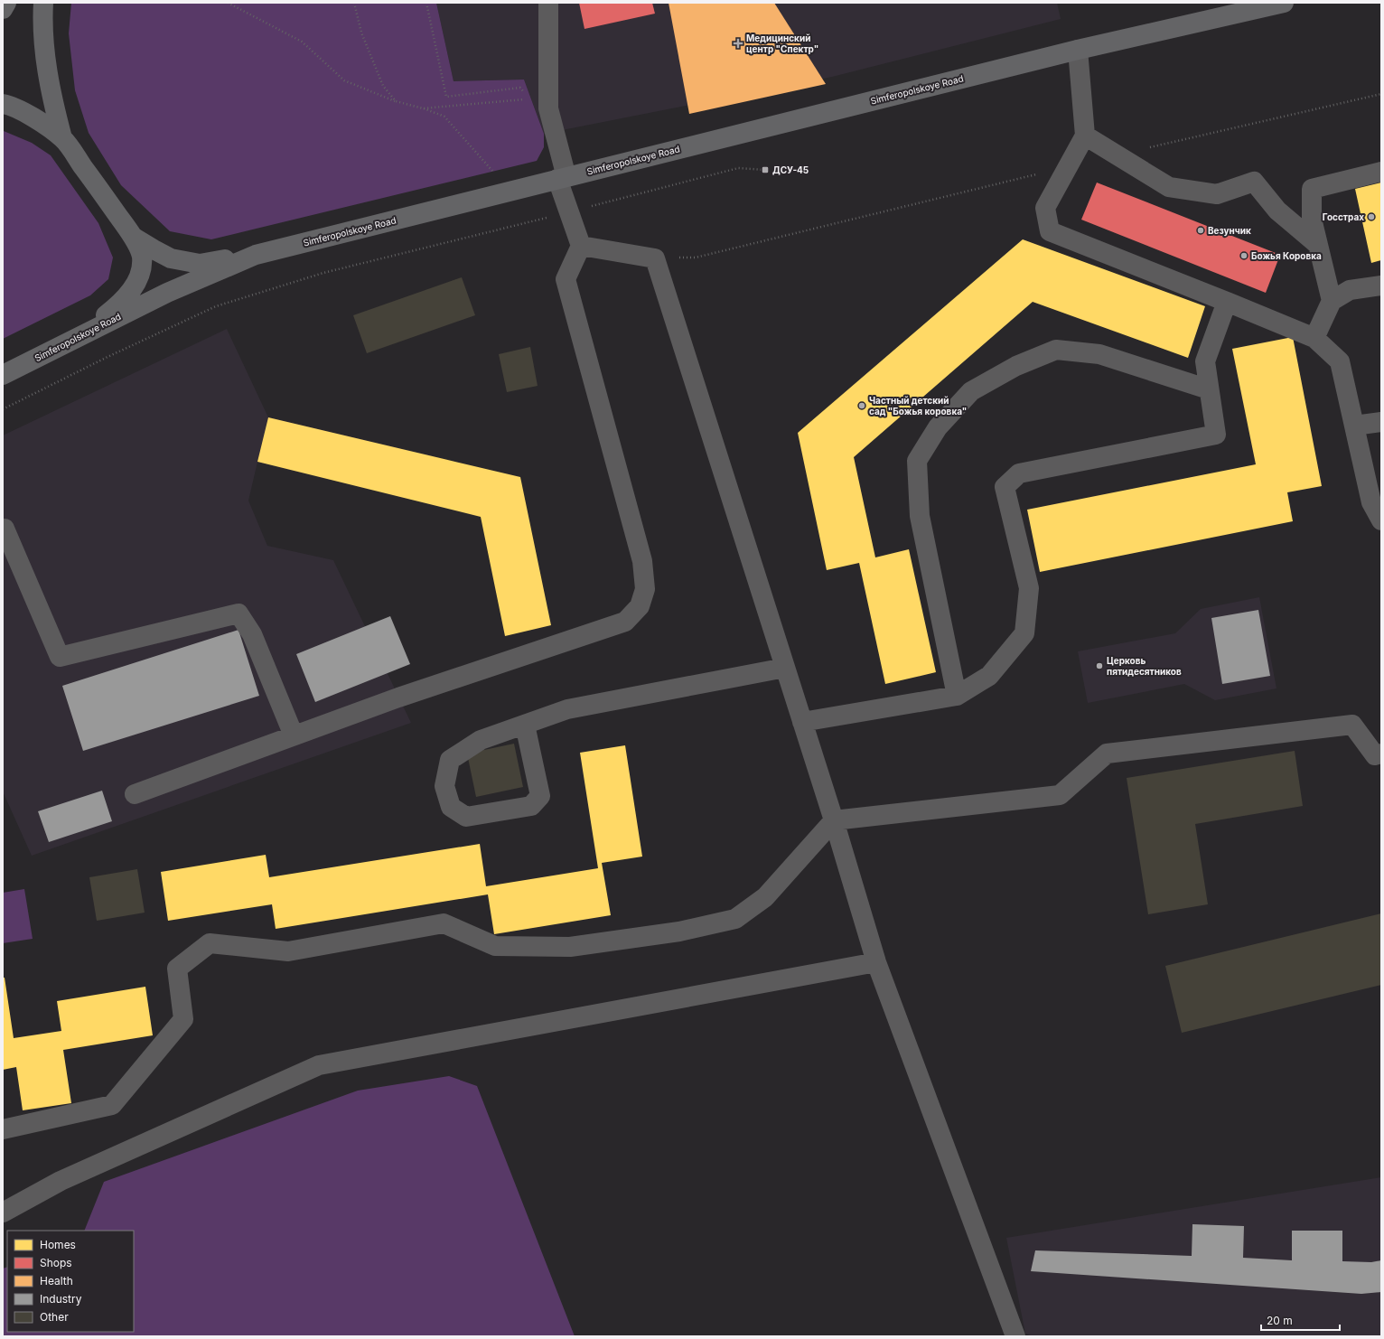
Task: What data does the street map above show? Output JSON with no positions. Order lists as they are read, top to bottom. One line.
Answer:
{"streets":{"main road":["Simferopolskoye Road"]},"places":{"health":["Медицинский центр \"Спектр\""],"transit":["ДСУ-45"],"other":["Госстрах","Везунчик","Божья Коровка","Частный детский сад \"Божья коровка\"","Церковь пятидесятников"]},"legend":["Homes","Shops","Health","Industry","Other"],"scale_bar":"20 m"}
